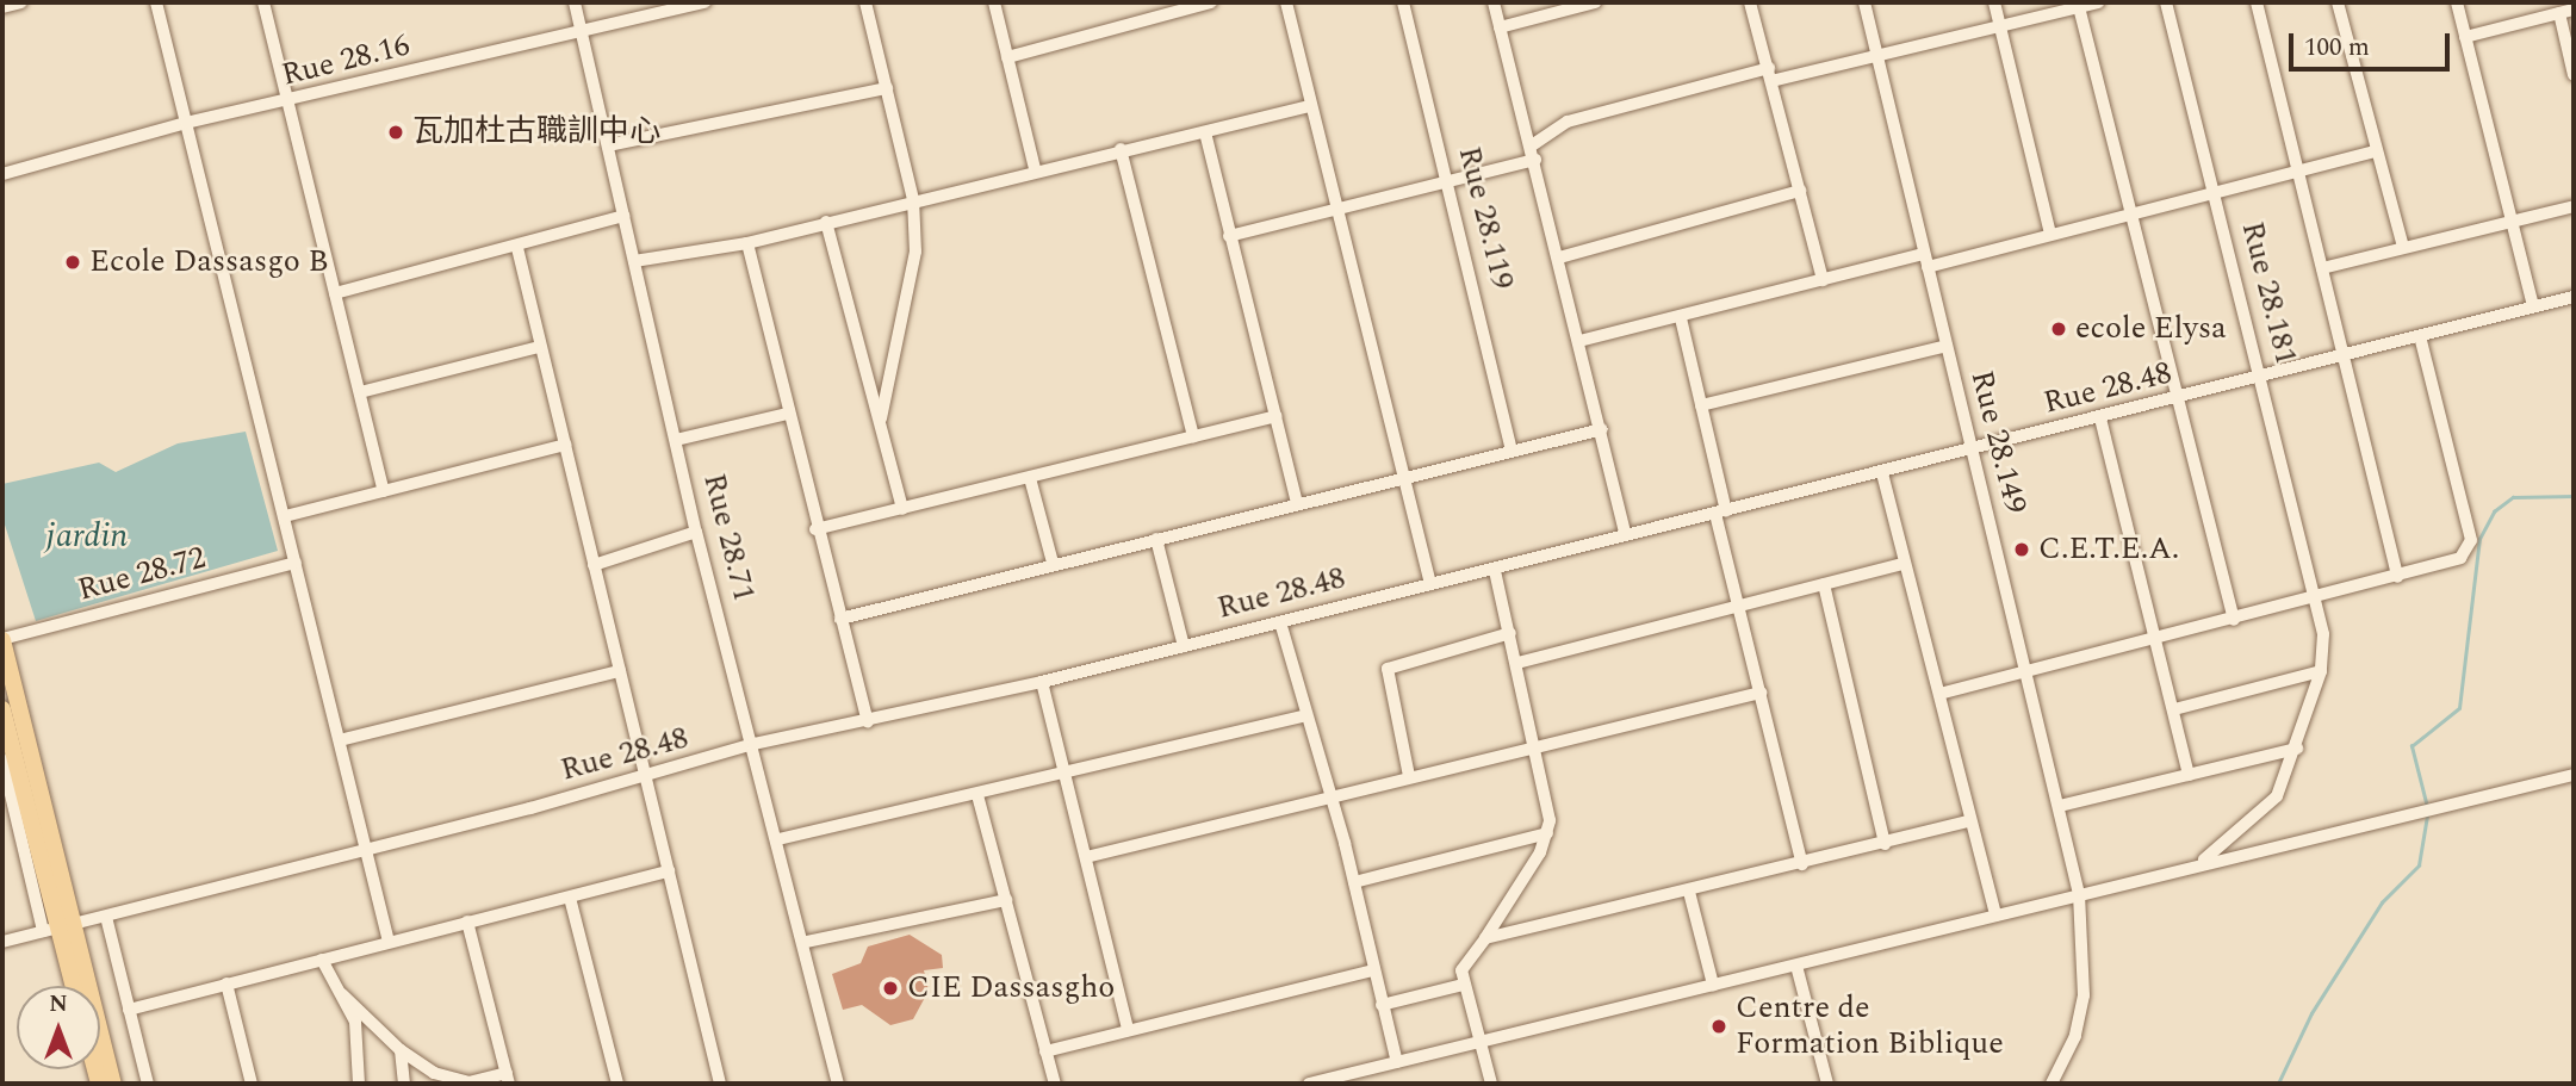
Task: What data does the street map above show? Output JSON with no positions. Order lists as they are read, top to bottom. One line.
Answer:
{"streets":{"street":["Rue 28.16","Rue 28.119","Rue 28.181","Rue 28.48","Rue 28.149","Rue 28.71","Rue 28.72"]},"crossings":[["Rue 28.16","Rue 28.71"],["Rue 28.181","Rue 28.48"],["Rue 28.48","Rue 28.149"],["Rue 28.48","Rue 28.71"]],"water":["jardin"],"places":["瓦加杜古職訓中心","Ecole Dassasgo B","ecole Elysa","C.E.T.E.A.","CIE Dassasgho","Centre de Formation Biblique"],"scale_bar":"100 m","north":"top"}
